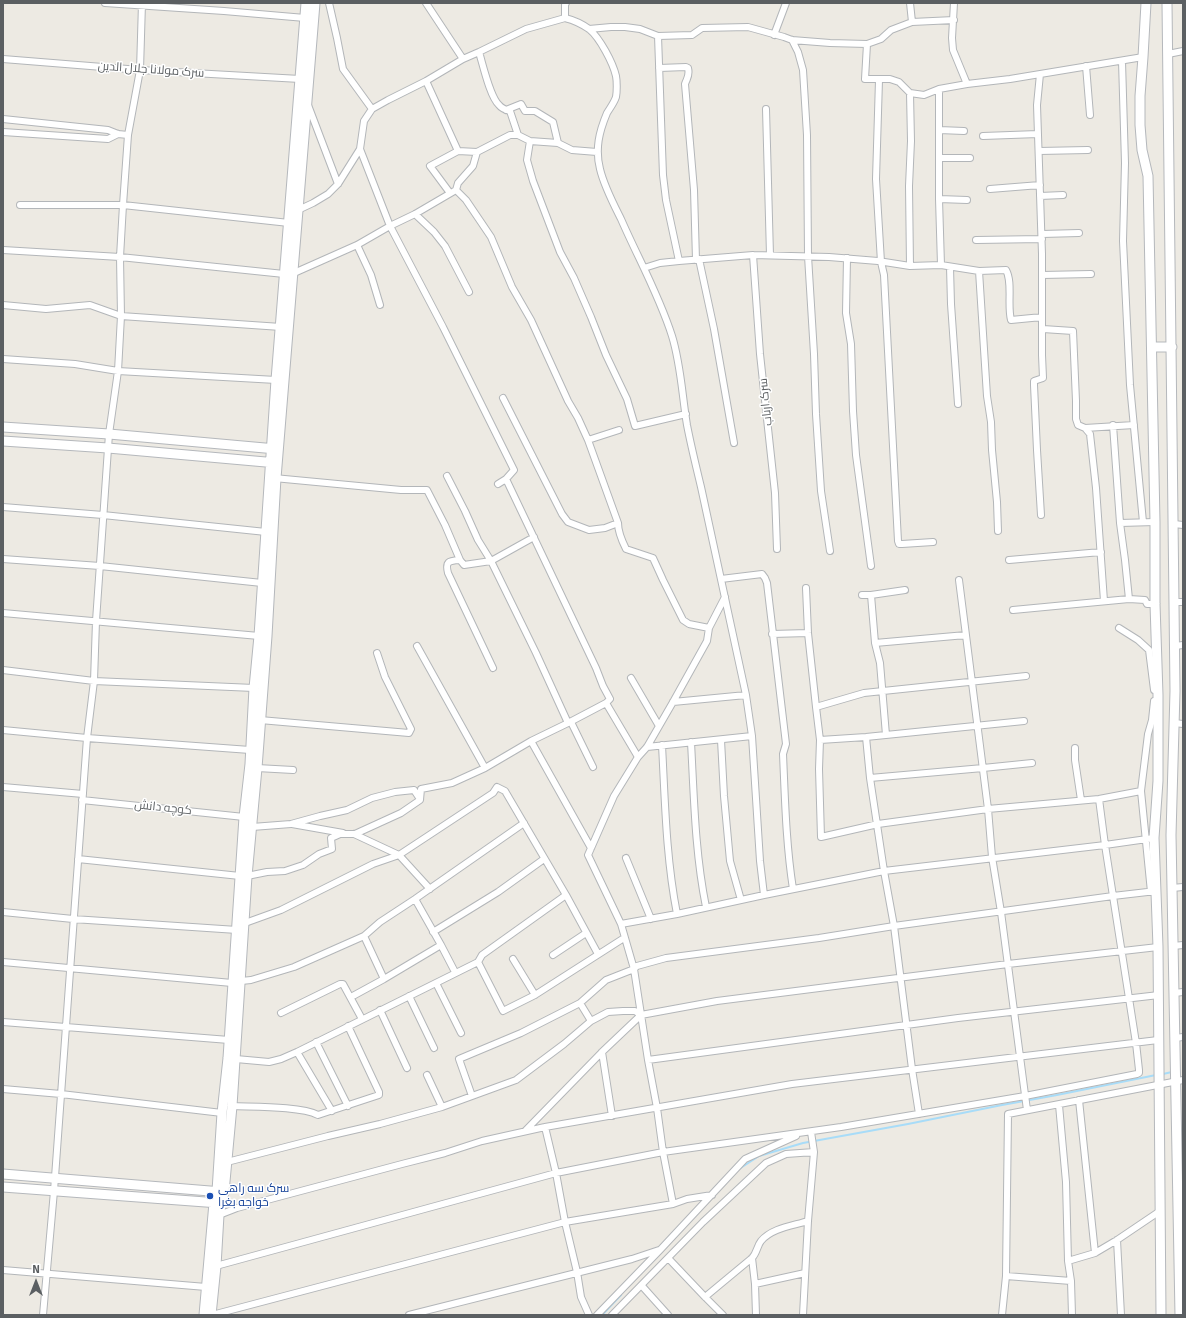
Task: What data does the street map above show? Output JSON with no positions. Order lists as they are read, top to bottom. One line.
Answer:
{"streets":{"street":["سرک مولانا جلال الدین","سرک ارباب","کوچه دانش"]},"places":["سرک سه راهی خواجه بغرا"],"north":"top"}
